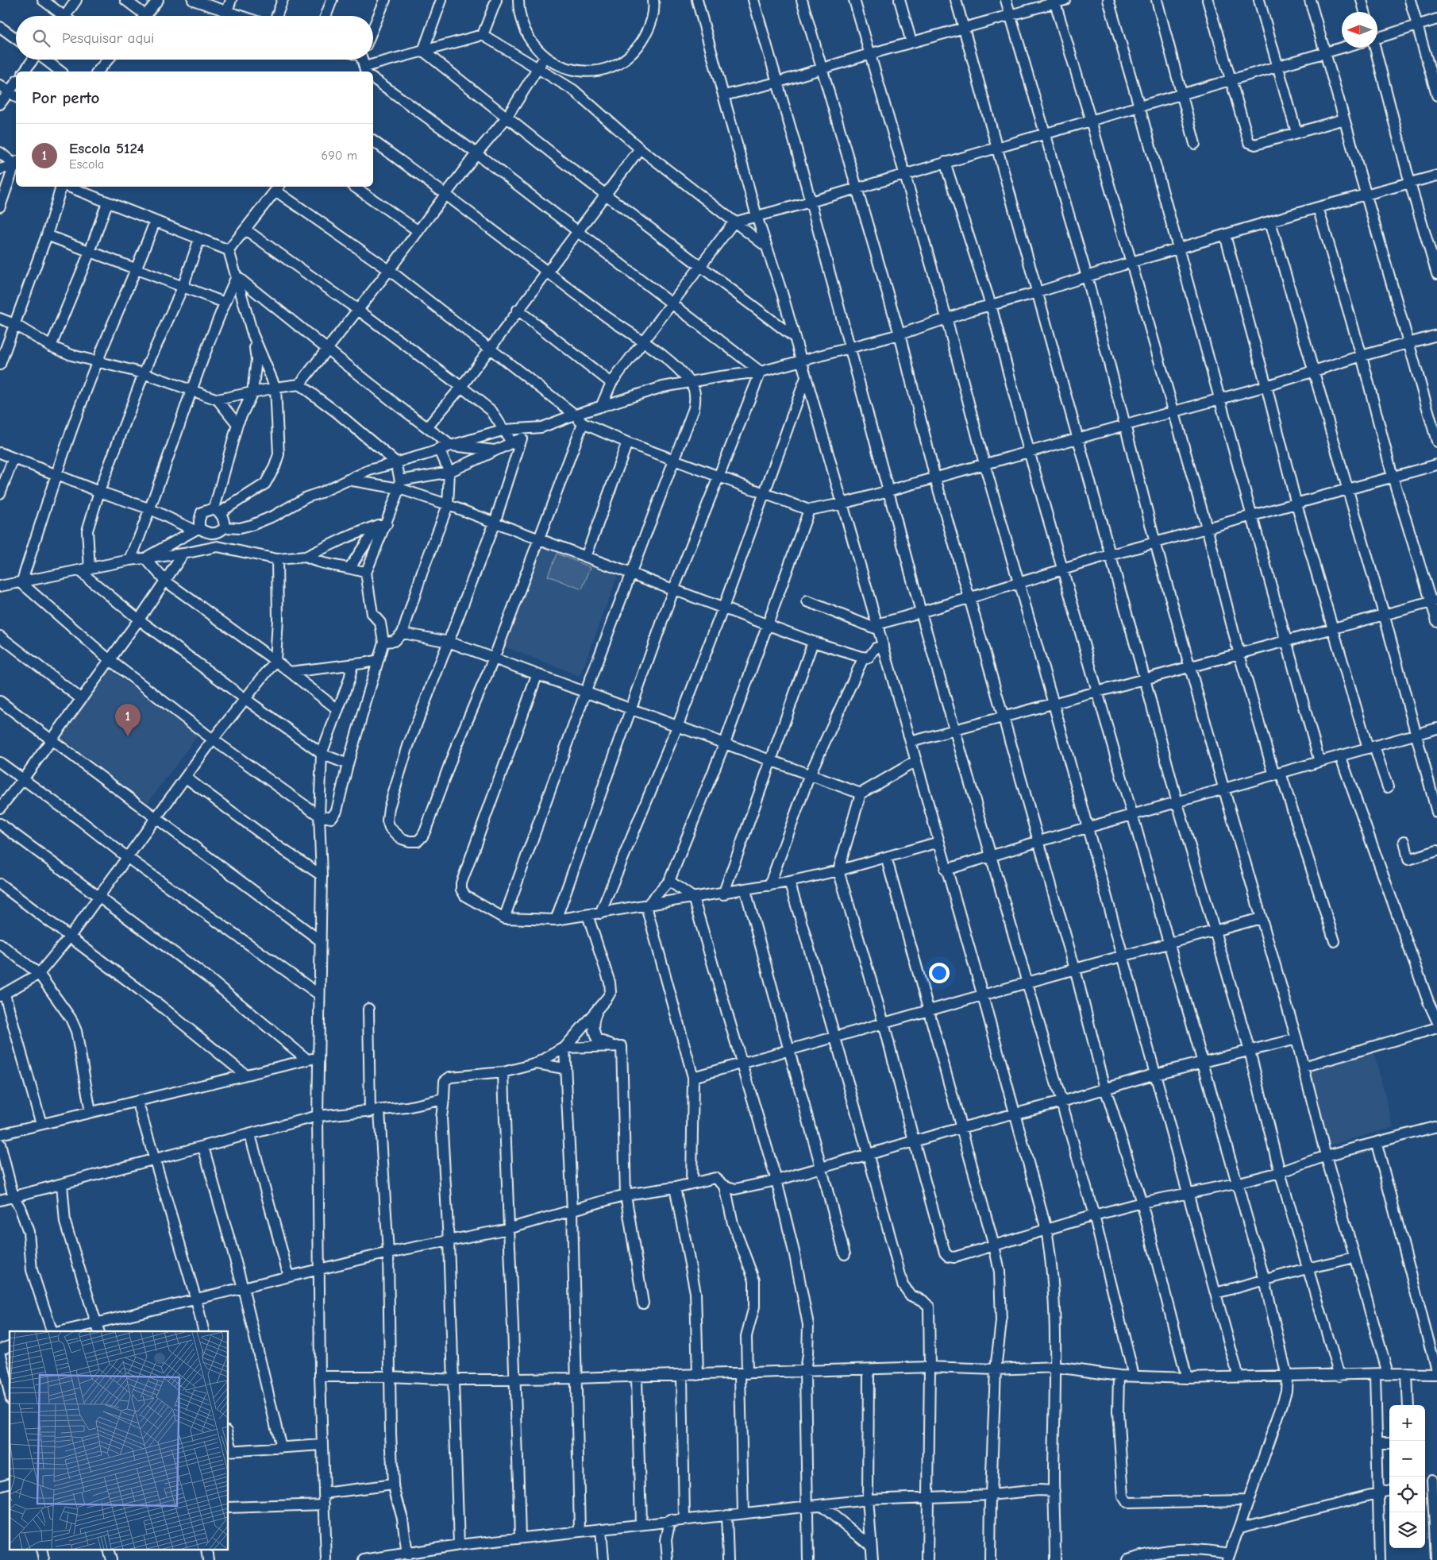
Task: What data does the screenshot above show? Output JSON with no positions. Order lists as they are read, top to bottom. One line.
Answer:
{"north":"left","page":{"search":"Pesquisar aqui","heading":"Por perto","list":[{"mark":"1","name":"Escola 5124","note":"Escola","value":"690 m"}],"pins":"1","map_buttons":["+","−"]}}
